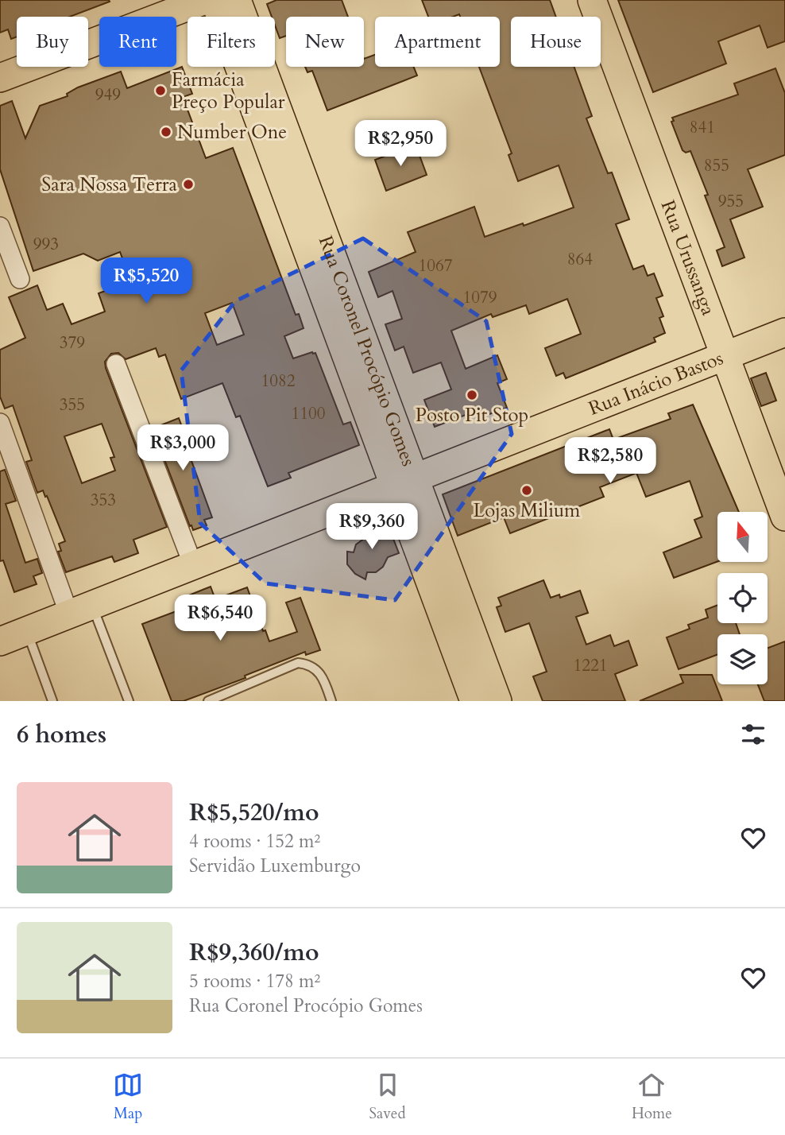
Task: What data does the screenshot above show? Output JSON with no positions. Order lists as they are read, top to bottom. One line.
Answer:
{"streets":{"main road":["Rua Urussanga","Rua Coronel Procópio Gomes","Rua Inácio Bastos"]},"crossings":[["Rua Urussanga","Rua Inácio Bastos"],["Rua Coronel Procópio Gomes","Rua Inácio Bastos"]],"places":["Farmácia Preço Popular","Number One","Sara Nossa Terra","Posto Pit Stop","Lojas Milium"],"house_numbers":["949","841","855","955","993","864","1067","1079","379","1082","355","1100","353","1221"],"north":"top","page":{"chip":["Buy","Rent","Filters","New","Apartment","House"],"price":["R$2,950","R$5,520","R$3,000","R$2,580","R$9,360","R$6,540"],"heading":"6 homes","list":[{"name":"R$5,520/mo","note":"4 rooms · 152 m² · Servidão Luxemburgo"},{"name":"R$9,360/mo","note":"5 rooms · 178 m² · Rua Coronel Procópio Gomes"}],"tabs":["Map","Saved","Home"]}}
